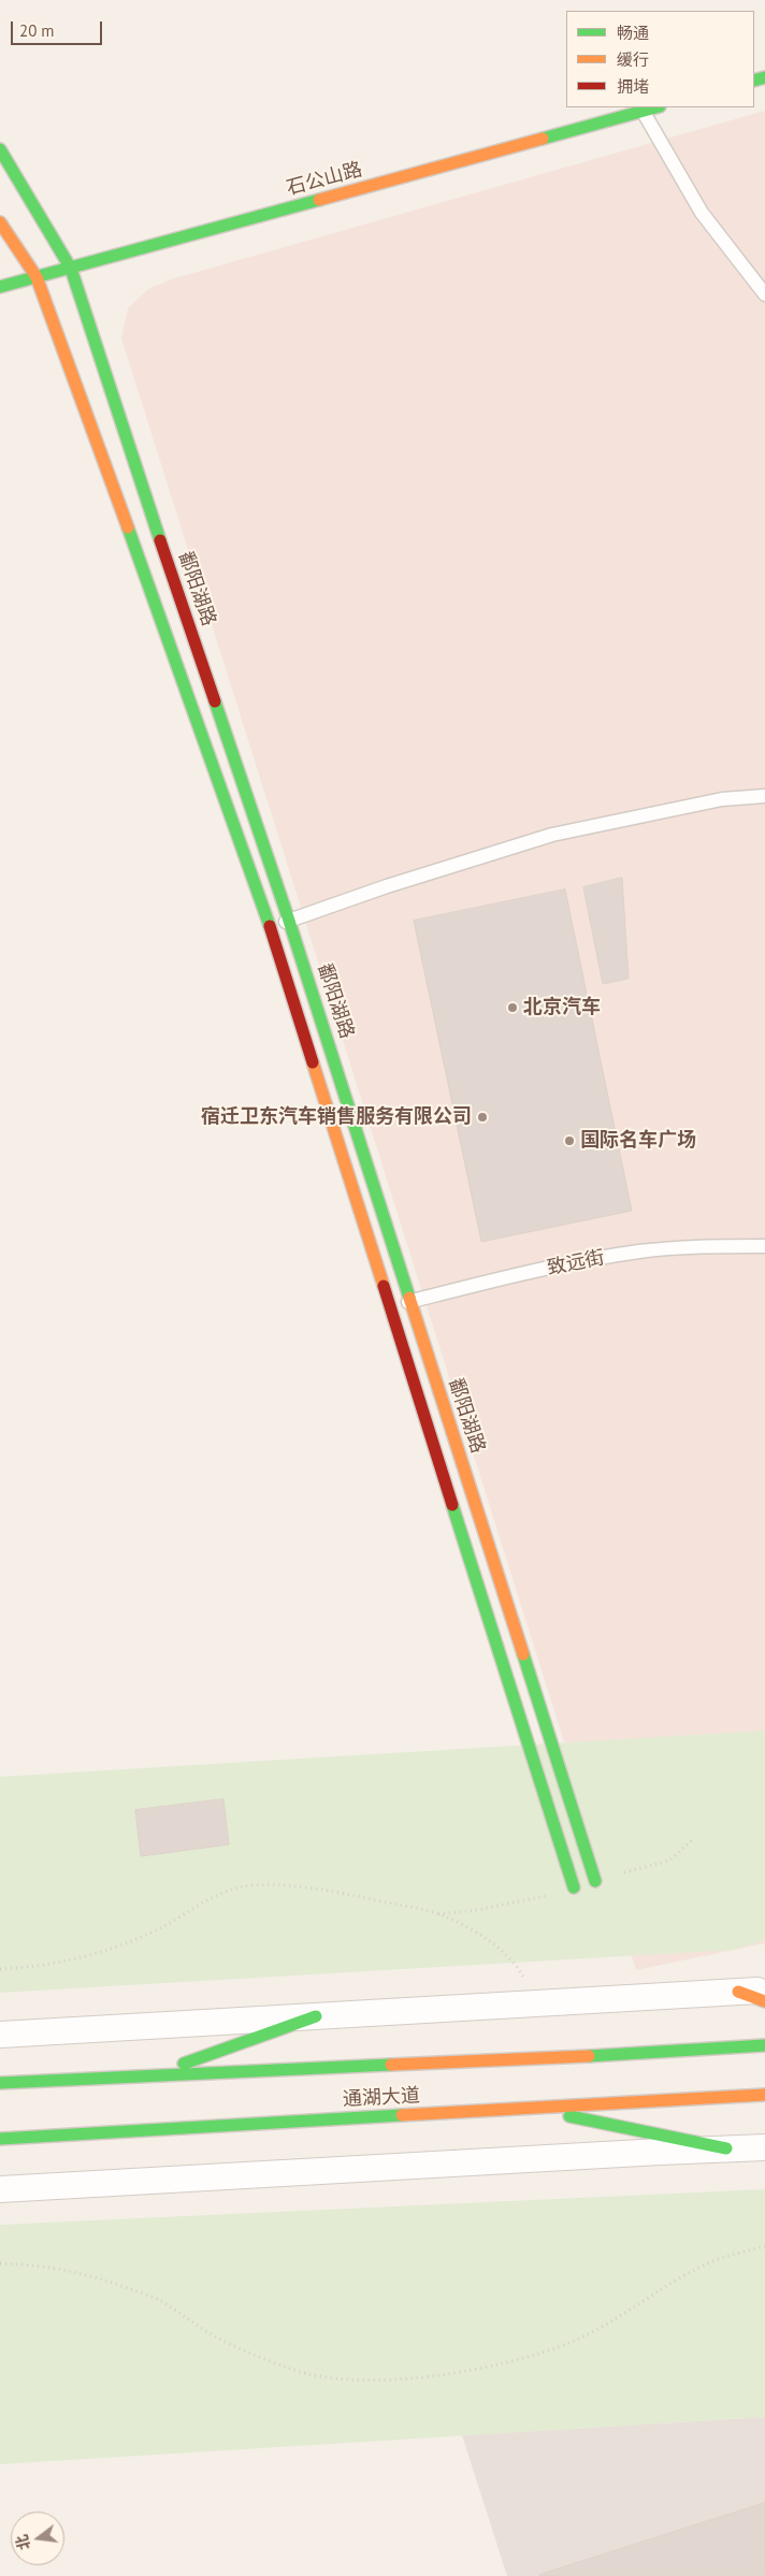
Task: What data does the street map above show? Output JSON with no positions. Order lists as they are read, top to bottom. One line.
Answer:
{"streets":{"street":["石公山路","鄱阳湖路","通湖大道"],"lane":["致远街"]},"crossings":[["石公山路","鄱阳湖路"],["鄱阳湖路","致远街"]],"places":["北京汽车","宿迁卫东汽车销售服务有限公司","国际名车广场"],"legend":["畅通","缓行","拥堵"],"scale_bar":"20 m","north":"left"}
